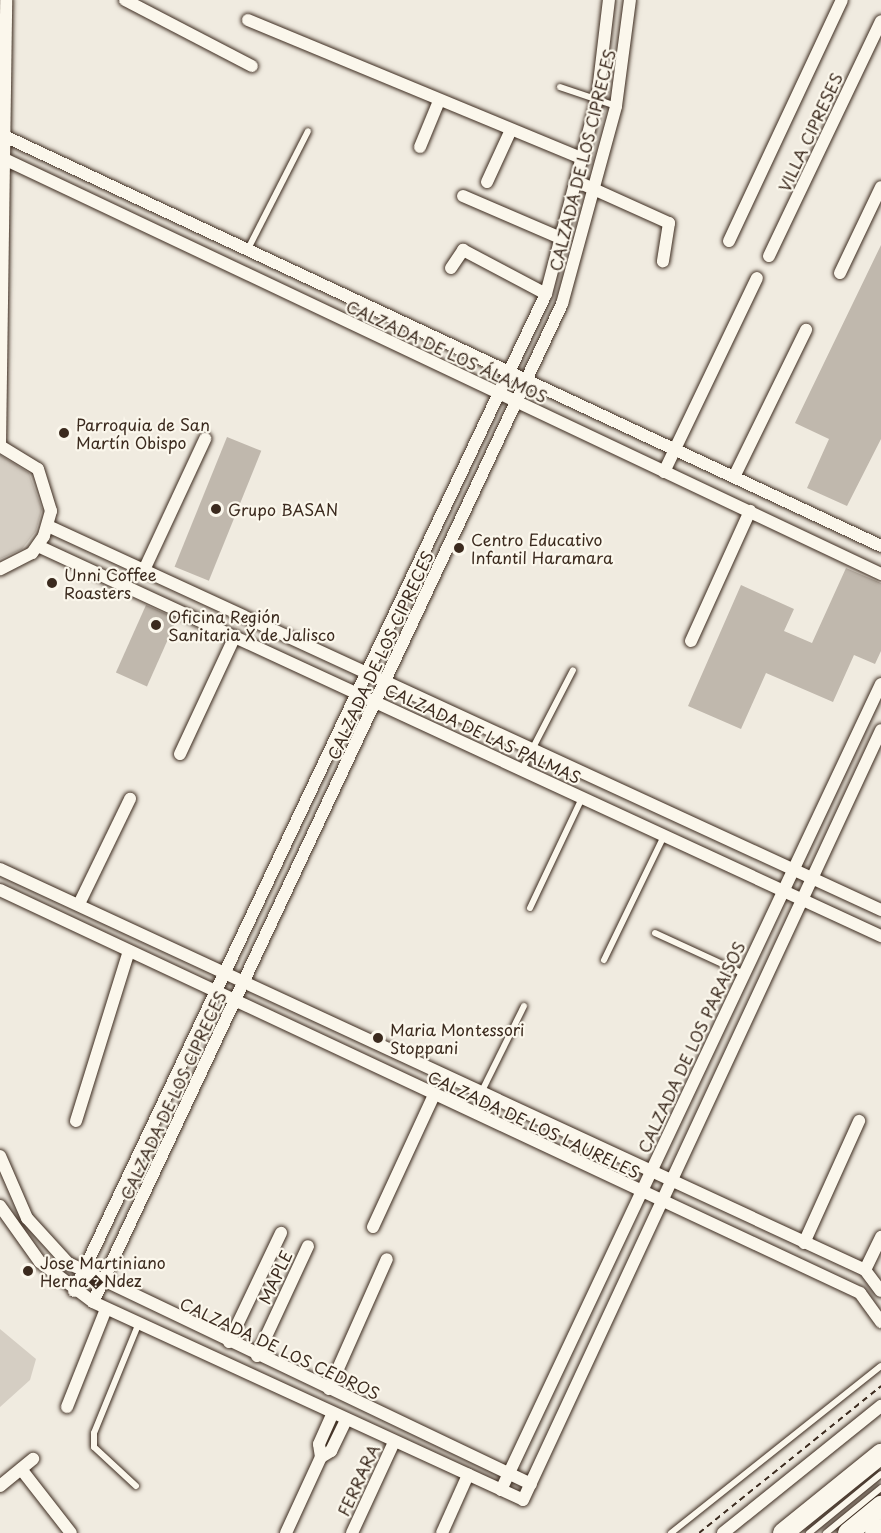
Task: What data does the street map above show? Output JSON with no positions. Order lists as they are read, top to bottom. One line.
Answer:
{"streets":{"street":["VILLA CIPRESES","CALZADA DE LOS CIPRECES","CALZADA DE LOS ÁLAMOS","CALZADA DE LAS PALMAS","CALZADA DE LOS PARAISOS","CALZADA DE LOS LAURELES","MAPLE","CALZADA DE LOS CEDROS","FERRARA"]},"crossings":[["CALZADA DE LOS CIPRECES","CALZADA DE LOS ÁLAMOS"],["CALZADA DE LOS CIPRECES","CALZADA DE LAS PALMAS"],["CALZADA DE LOS CIPRECES","CALZADA DE LOS LAURELES"],["CALZADA DE LOS CIPRECES","CALZADA DE LOS CEDROS"],["CALZADA DE LAS PALMAS","CALZADA DE LOS PARAISOS"],["CALZADA DE LOS PARAISOS","CALZADA DE LOS LAURELES"],["CALZADA DE LOS PARAISOS","CALZADA DE LOS CEDROS"],["MAPLE","CALZADA DE LOS CEDROS"]],"places":["Parroquia de San Martín Obispo","Grupo BASAN","Centro Educativo Infantil Haramara","Unni Coffee Roasters","Oficina Región Sanitaria X de Jalisco","Maria Montessori Stoppani","Jose Martiniano Herna�Ndez"]}
